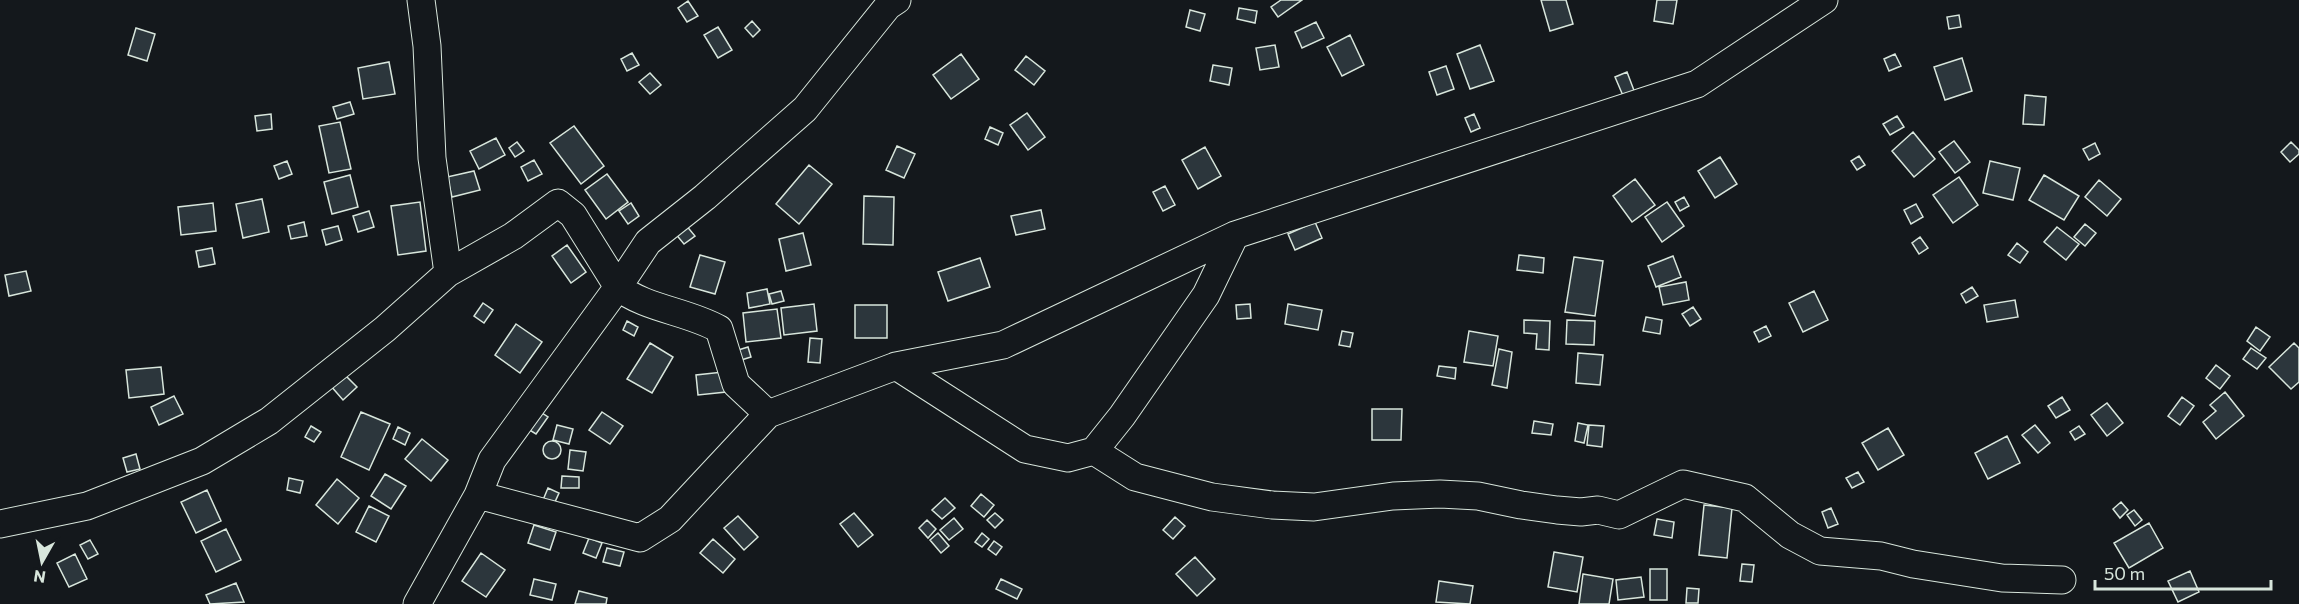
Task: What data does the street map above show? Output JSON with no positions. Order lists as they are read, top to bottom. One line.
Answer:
{"scale_bar":"50 m","north":"bottom"}
